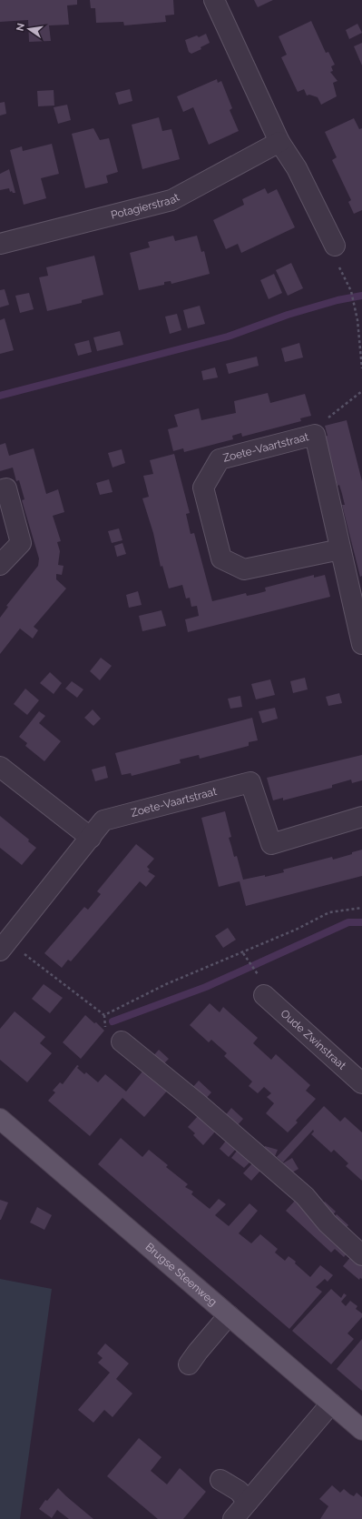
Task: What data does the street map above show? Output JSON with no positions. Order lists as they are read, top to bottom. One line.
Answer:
{"streets":{"main road":["Brugse Steenweg"],"street":["Potagierstraat","Zoete-Vaartstraat","Oude Zwinstraat"]},"north":"left"}
